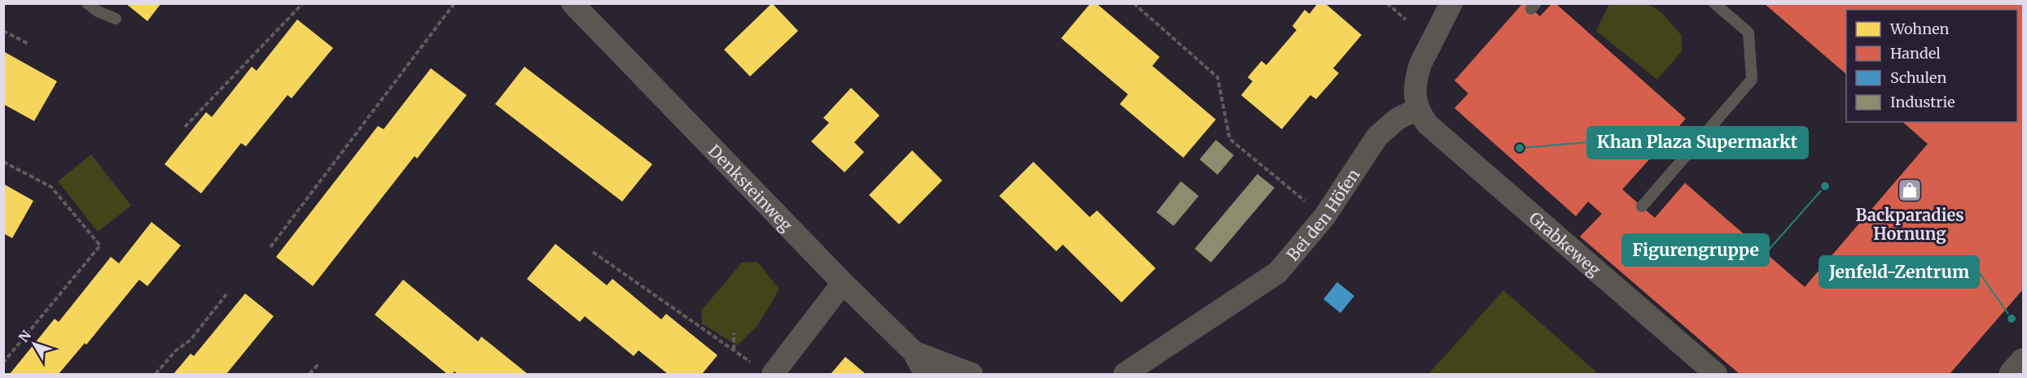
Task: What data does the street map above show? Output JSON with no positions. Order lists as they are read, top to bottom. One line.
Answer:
{"streets":{"street":["Denksteinweg","Bei den Höfen","Grabkeweg"]},"crossings":[["Bei den Höfen","Grabkeweg"]],"places":{"other":["Khan Plaza Supermarkt","Figurengruppe","Jenfeld-Zentrum"],"shop":["Backparadies Hornung"]},"legend":["Wohnen","Handel","Schulen","Industrie"],"north":"top left"}
